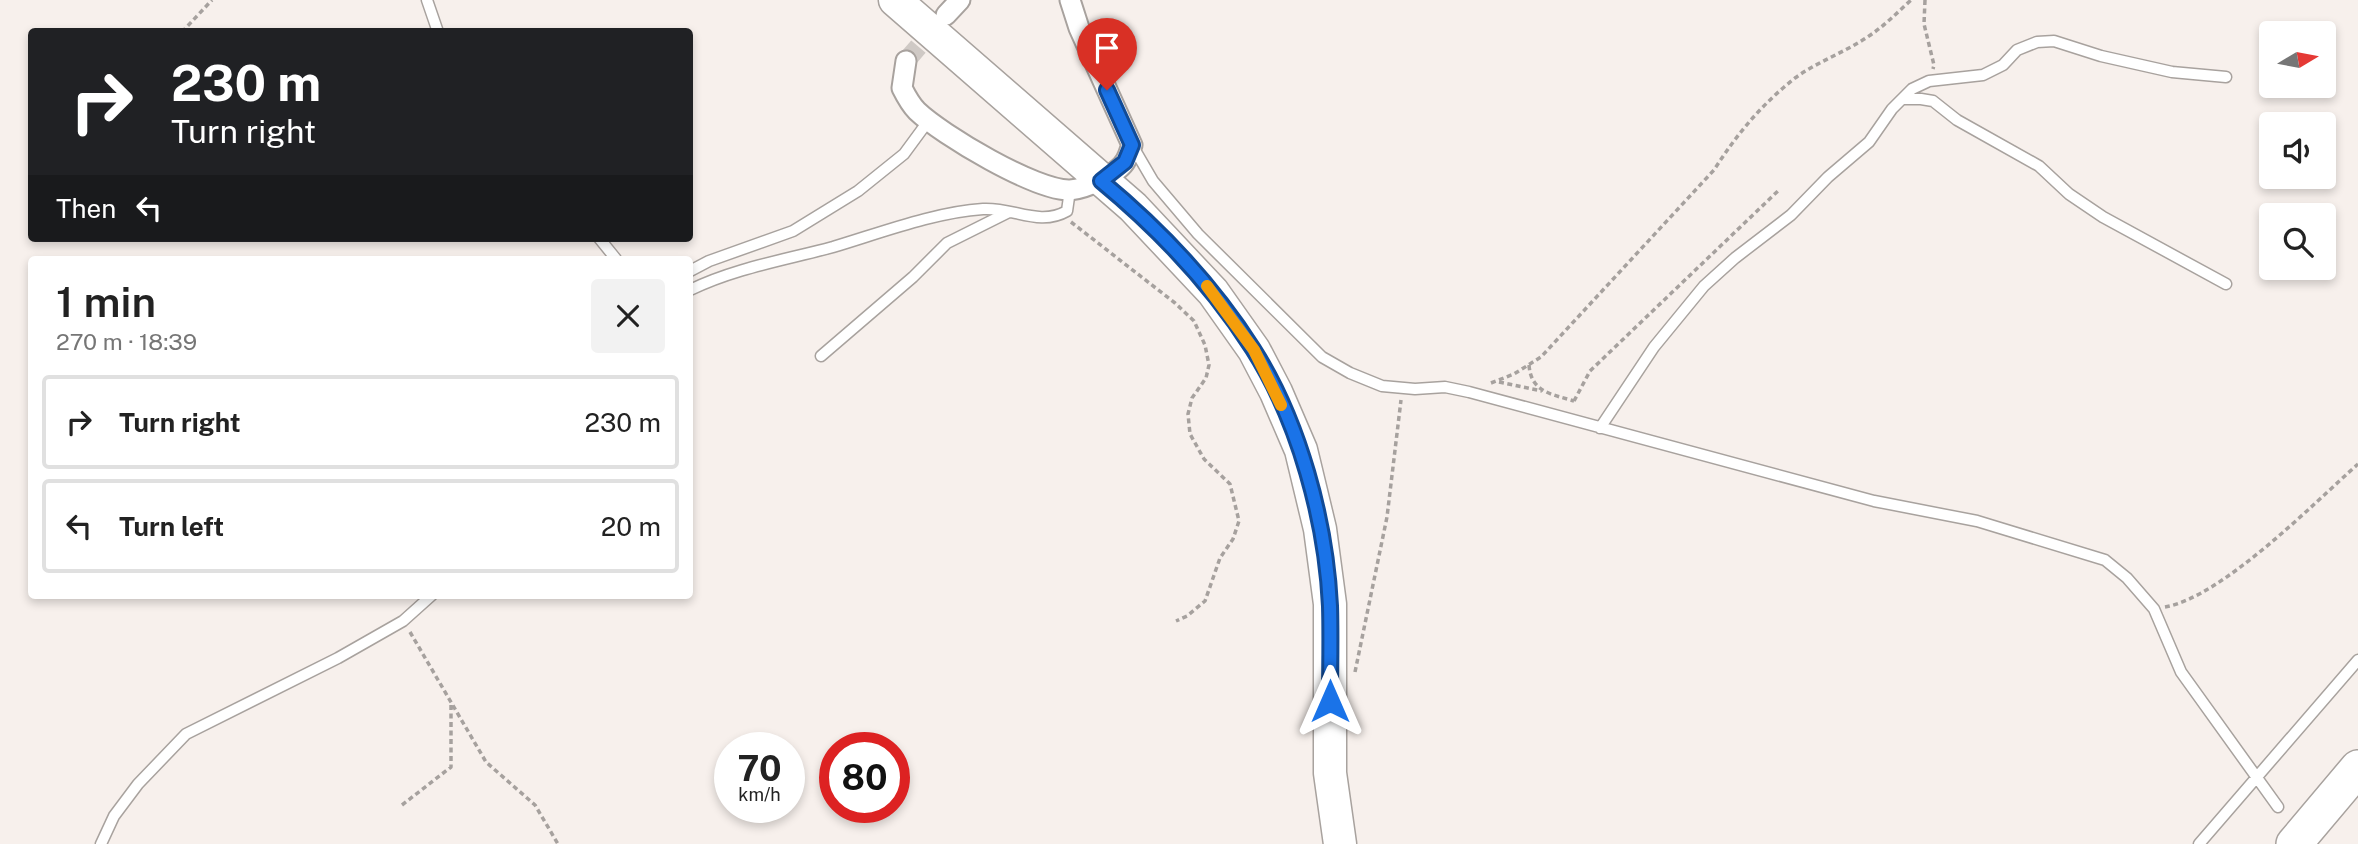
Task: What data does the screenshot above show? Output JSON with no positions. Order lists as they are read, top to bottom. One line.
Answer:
{"north":"right","page":{"turn":["230 m","Turn right"],"then":"Then","heading":["1 min","270 m · 18:39"],"list":[{"name":"Turn right","value":"230 m"},{"name":"Turn left","value":"20 m"}],"speed":"70 km/h","limit":"80"}}
